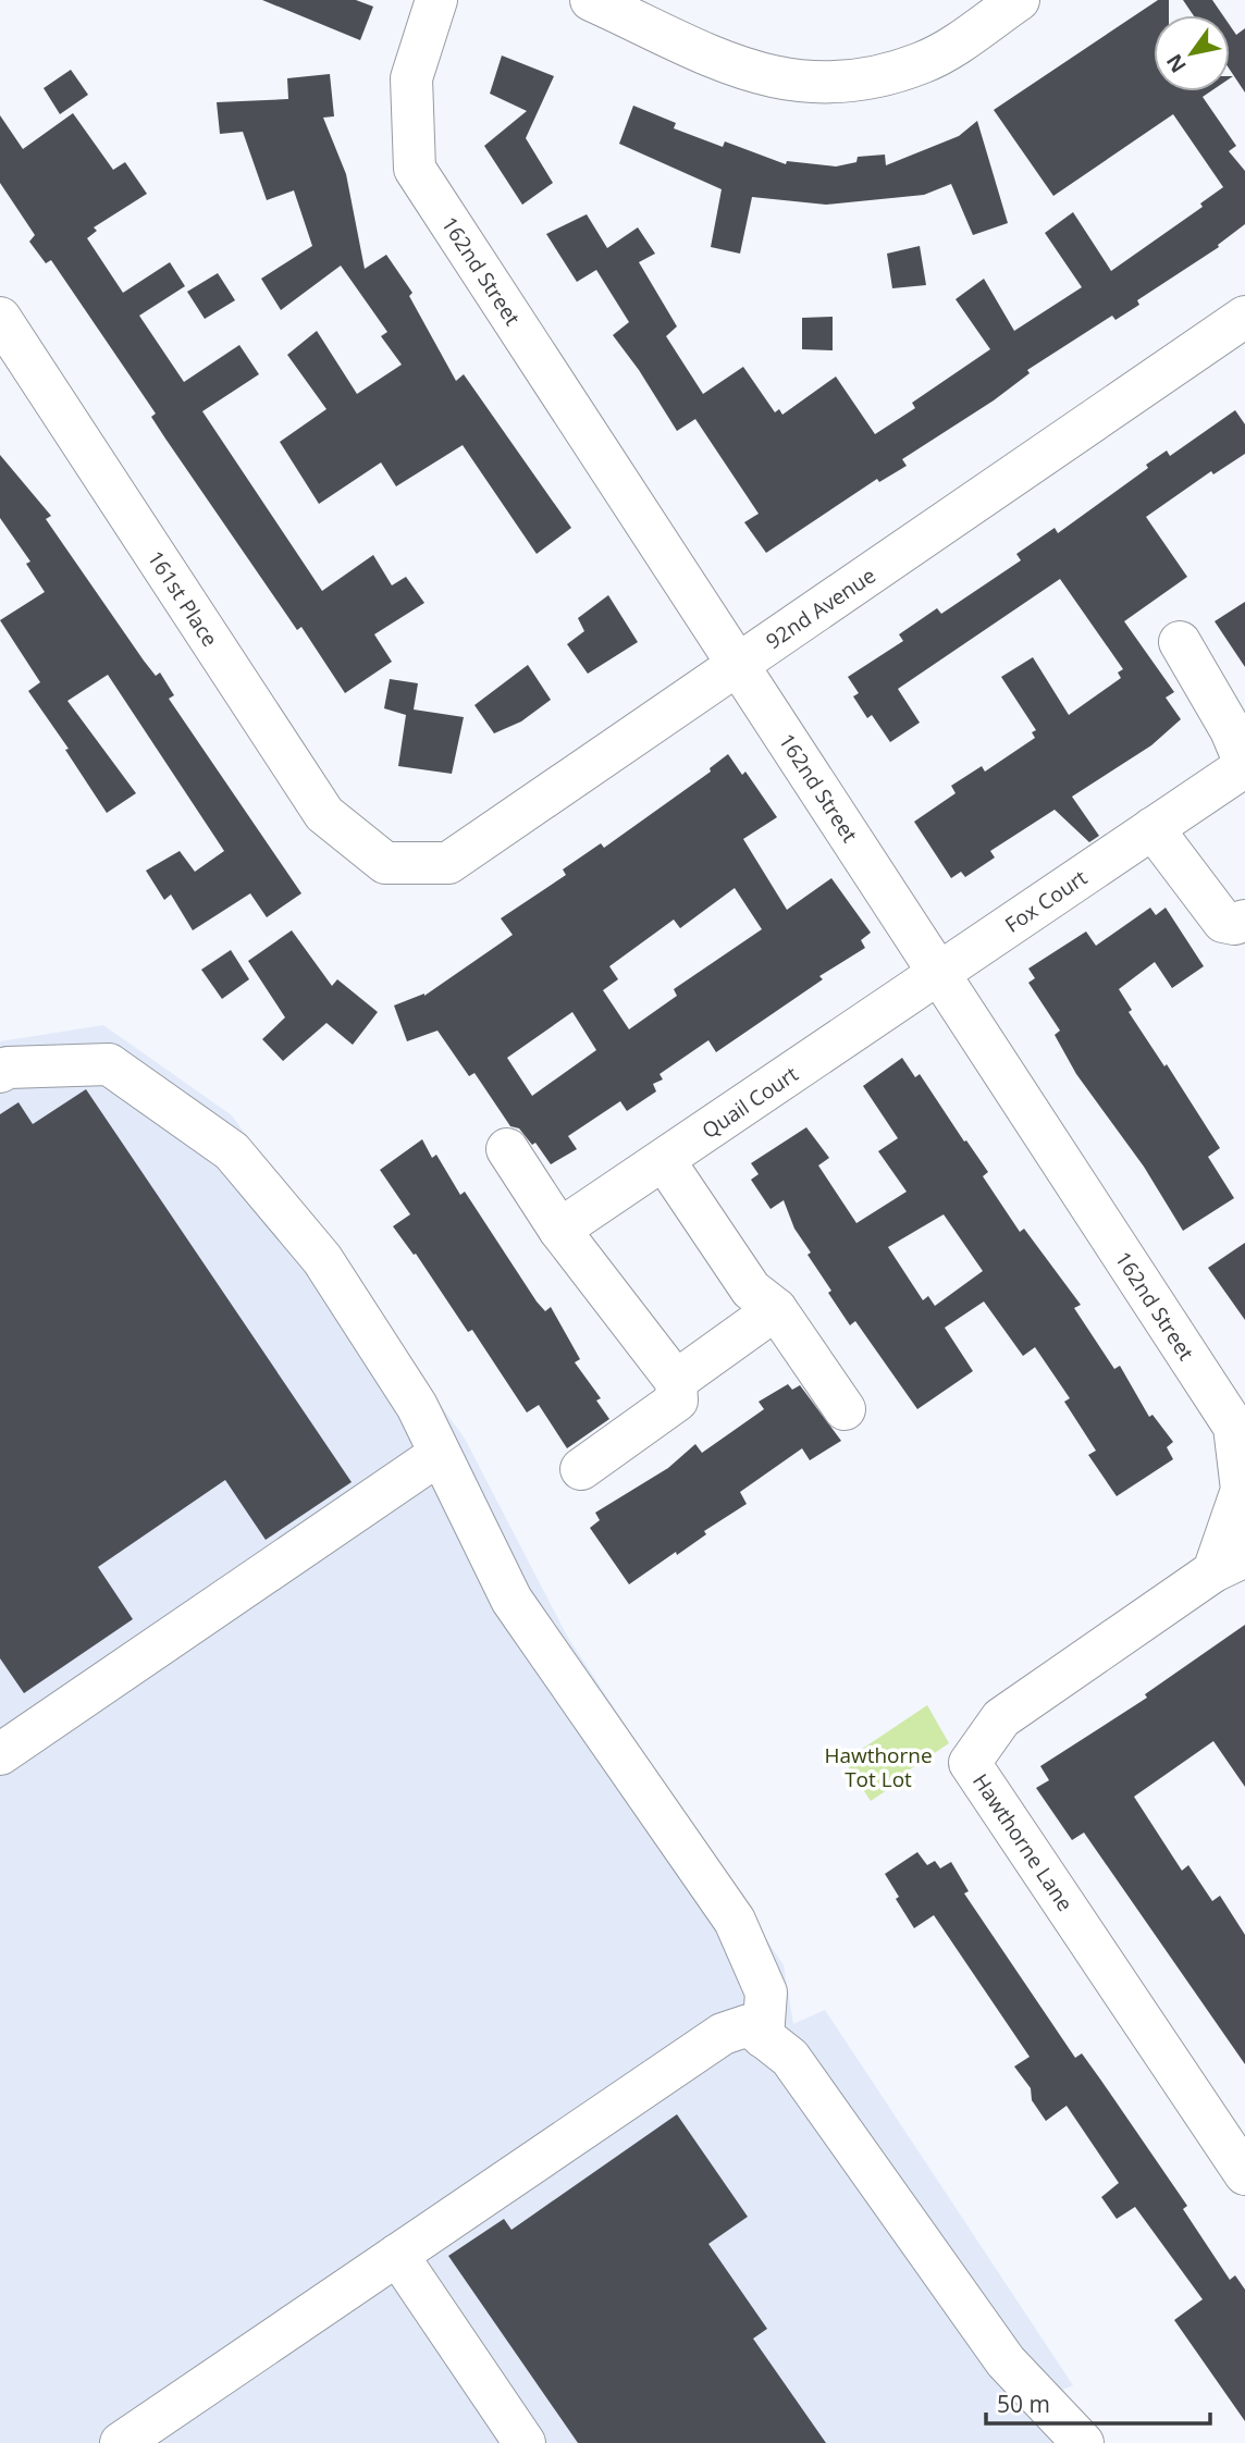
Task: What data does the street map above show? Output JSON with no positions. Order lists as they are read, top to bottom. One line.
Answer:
{"streets":{"street":["162nd Street","161st Place","92nd Avenue","Fox Court","Quail Court","Hawthorne Lane"]},"crossings":[["162nd Street","92nd Avenue"],["162nd Street","Fox Court"],["162nd Street","Quail Court"],["162nd Street","Hawthorne Lane"],["161st Place","92nd Avenue"],["Fox Court","Quail Court"]],"parks":["Hawthorne Tot Lot"],"scale_bar":"50 m","north":"bottom left"}
